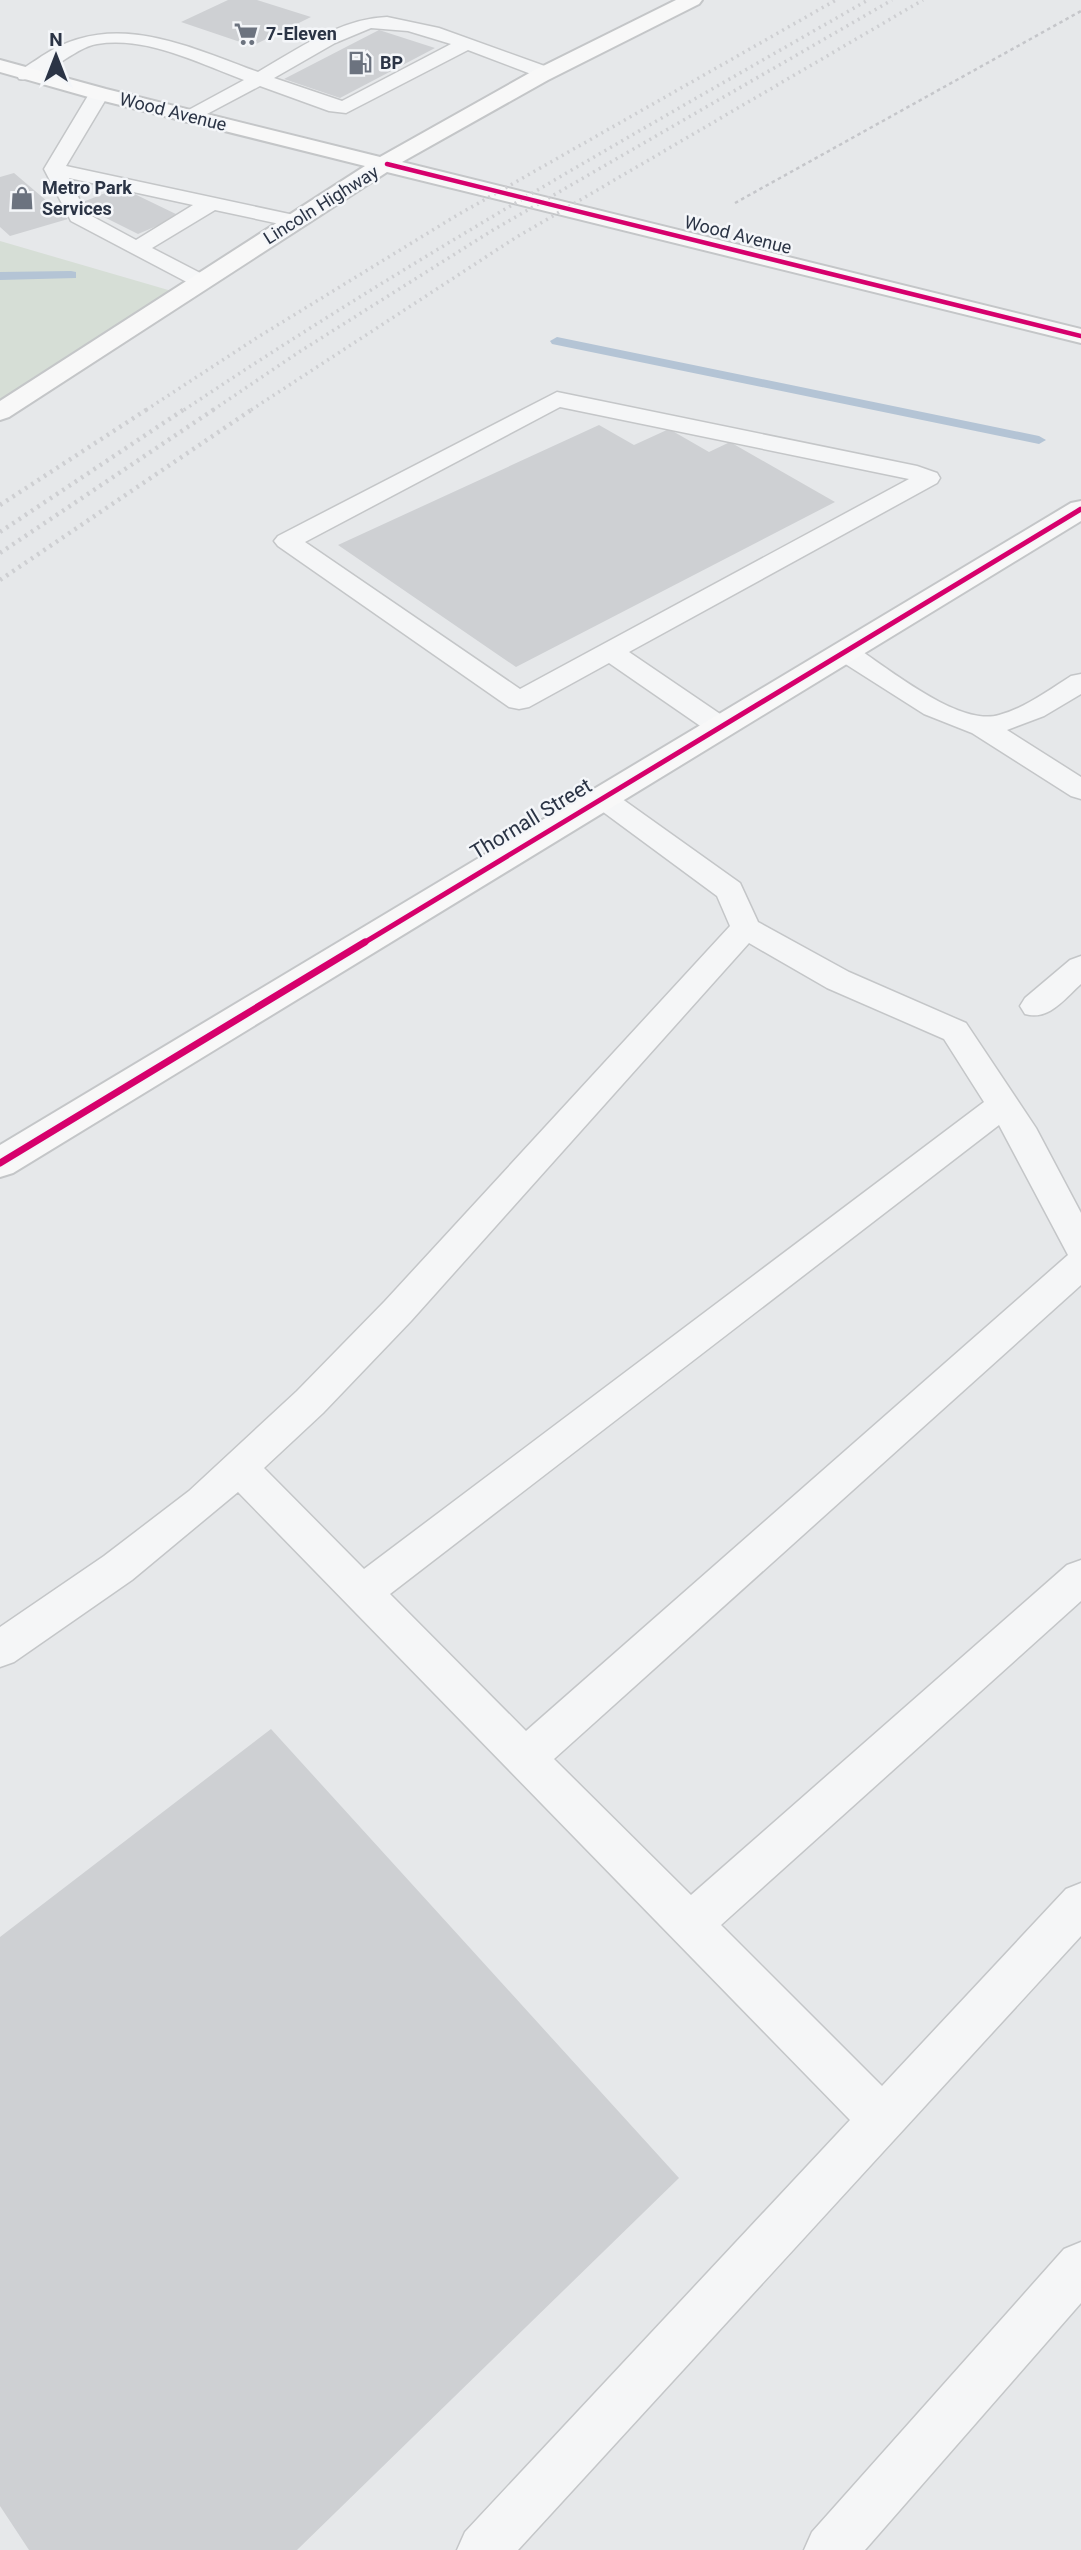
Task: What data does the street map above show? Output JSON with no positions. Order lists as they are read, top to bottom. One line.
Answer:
{"streets":{"street":["Wood Avenue","Lincoln Highway","Thornall Street"]},"crossings":[["Wood Avenue","Lincoln Highway"]],"places":{"supermarket":["7-Eleven"],"fuel station":["BP"],"shop":["Metro Park Services"]},"north":"top"}
